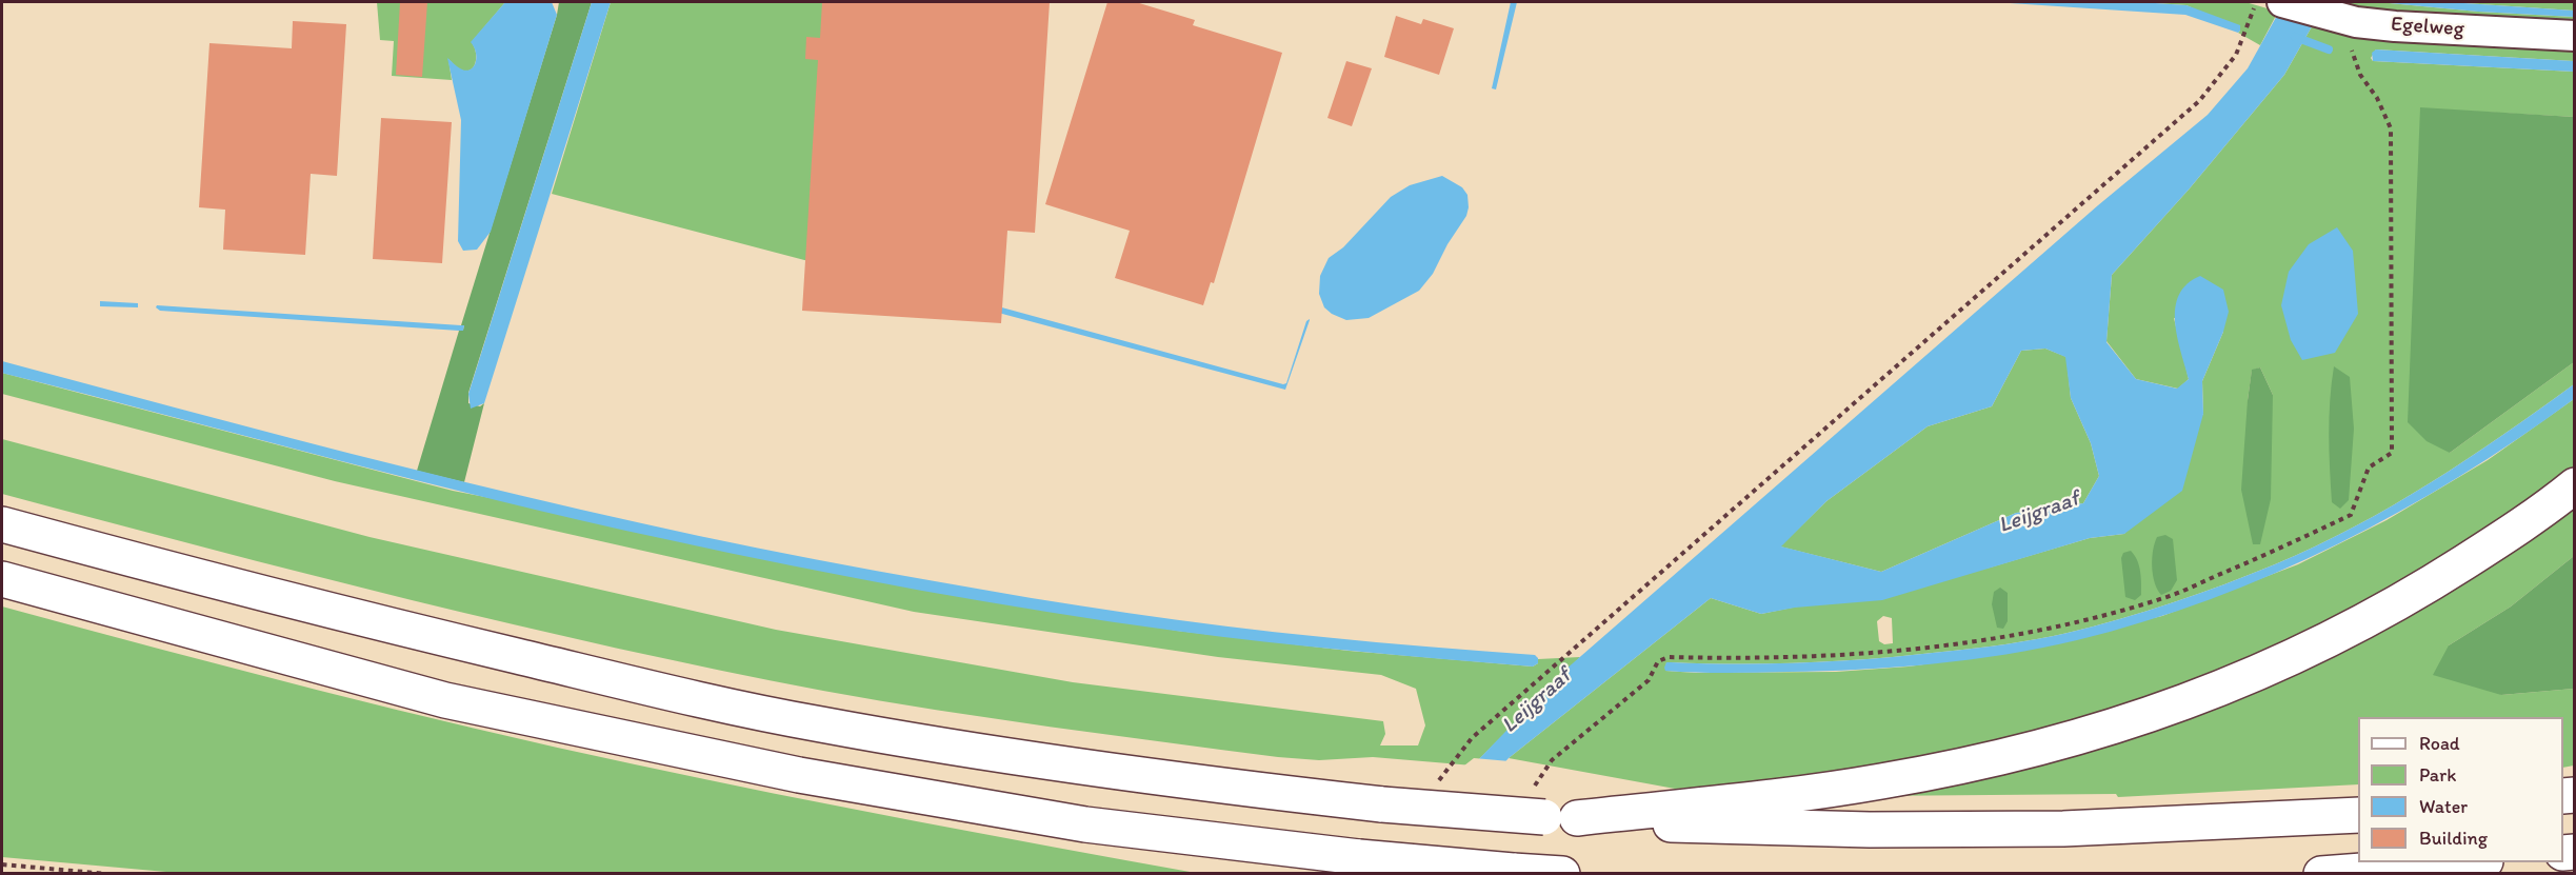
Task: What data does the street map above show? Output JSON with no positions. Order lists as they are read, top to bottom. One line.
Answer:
{"streets":{"street":["Egelweg"]},"water":["Leijgraaf"],"legend":["Road","Park","Water","Building"]}
